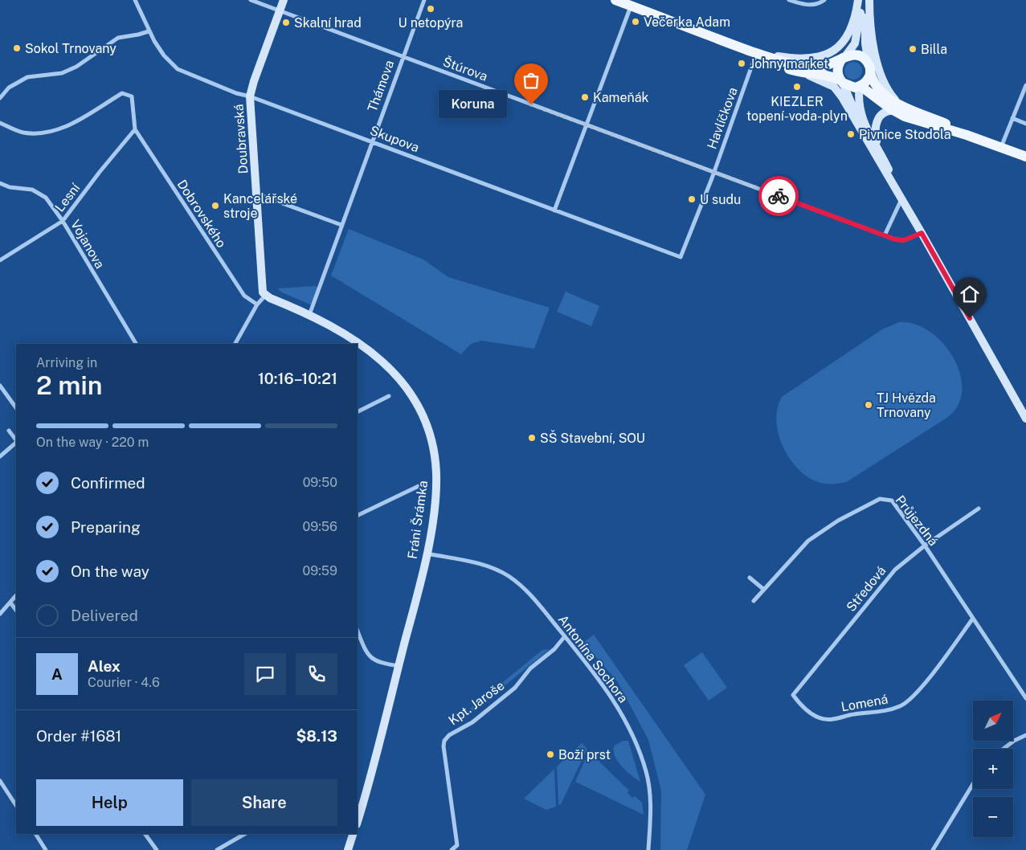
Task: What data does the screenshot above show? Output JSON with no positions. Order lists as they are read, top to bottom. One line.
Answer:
{"streets":{"street":["Štúrova","Thámova","Havlíčkova","Doubravská","Skupova","Lesní","Dobrovského","Vojanova","Fráni Šrámka","Průjezdná","Středová","Antonína Sochora","Kpt. Jaroše","Lomená"]},"crossings":[["Štúrova","Thámova"],["Štúrova","Havlíčkova"],["Štúrova","Doubravská"],["Thámova","Skupova"],["Thámova","Fráni Šrámka"],["Havlíčkova","Skupova"],["Doubravská","Skupova"],["Doubravská","Fráni Šrámka"],["Lesní","Dobrovského"],["Lesní","Vojanova"],["Fráni Šrámka","Antonína Sochora"],["Průjezdná","Středová"],["Průjezdná","Lomená"],["Středová","Lomená"],["Antonína Sochora","Kpt. Jaroše"]],"places":["U netopýra","Večerka Adam","Skalní hrad","Sokol Trnovany","Billa","Johny market","KIEZLER topení-voda-plyn","Kameňák","Koruna","Pivnice Stodola","U sudu","Kancelářské stroje","TJ Hvězda Trnovany","SŠ Stavební, SOU","Boží prst"],"north":"top right","page":{"bubble":"Koruna","heading":["2 min","Arriving in","10:16–10:21"],"panel":["Alex","Courier · 4.6","Order #1681","$8.13"],"bar":"On the way · 220 m","list":[["Confirmed","09:50"],["Preparing","09:56"],["On the way","09:59"],"Delivered"],"round":"A","map_buttons":["+","−"],"buttons":["Help","Share"]}}
